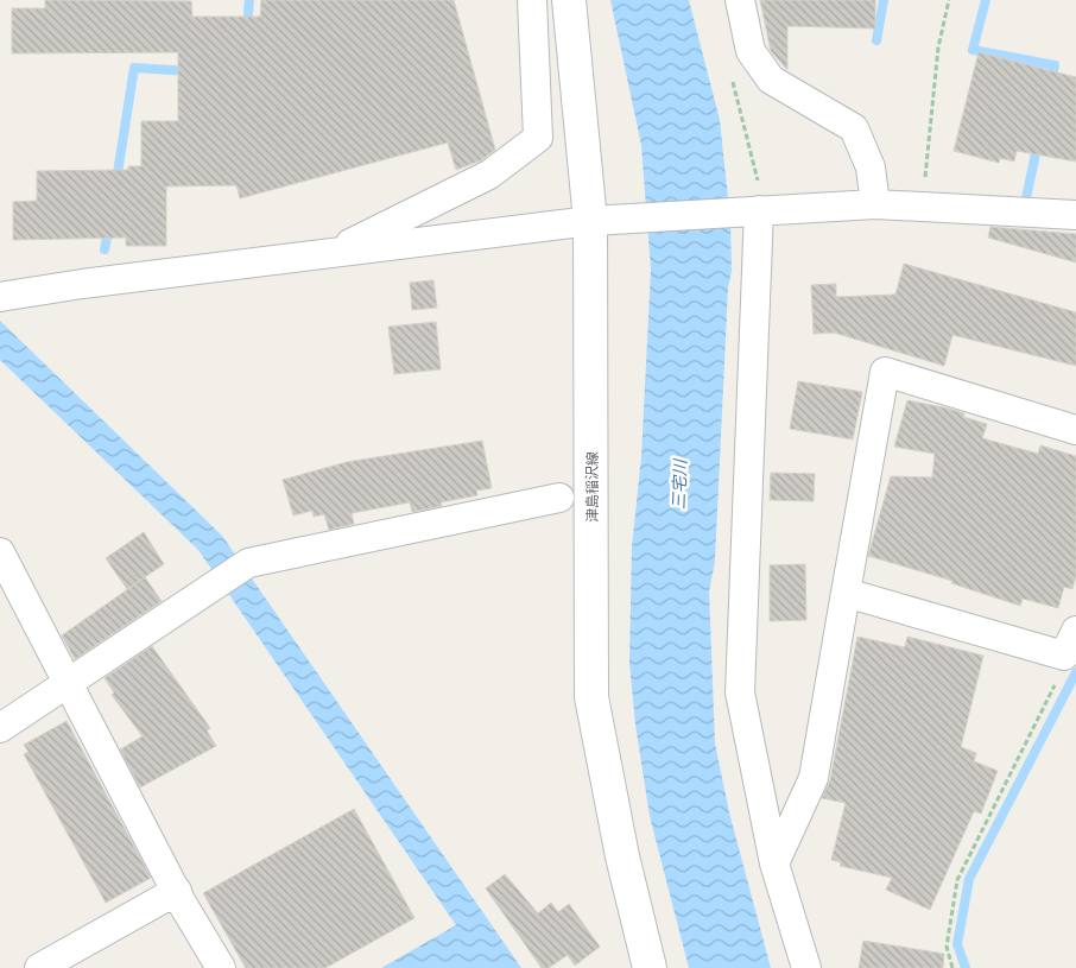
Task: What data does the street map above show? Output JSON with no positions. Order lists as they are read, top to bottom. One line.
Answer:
{"streets":{"main road":["津島稲沢線"]},"water":["三宅川"]}
